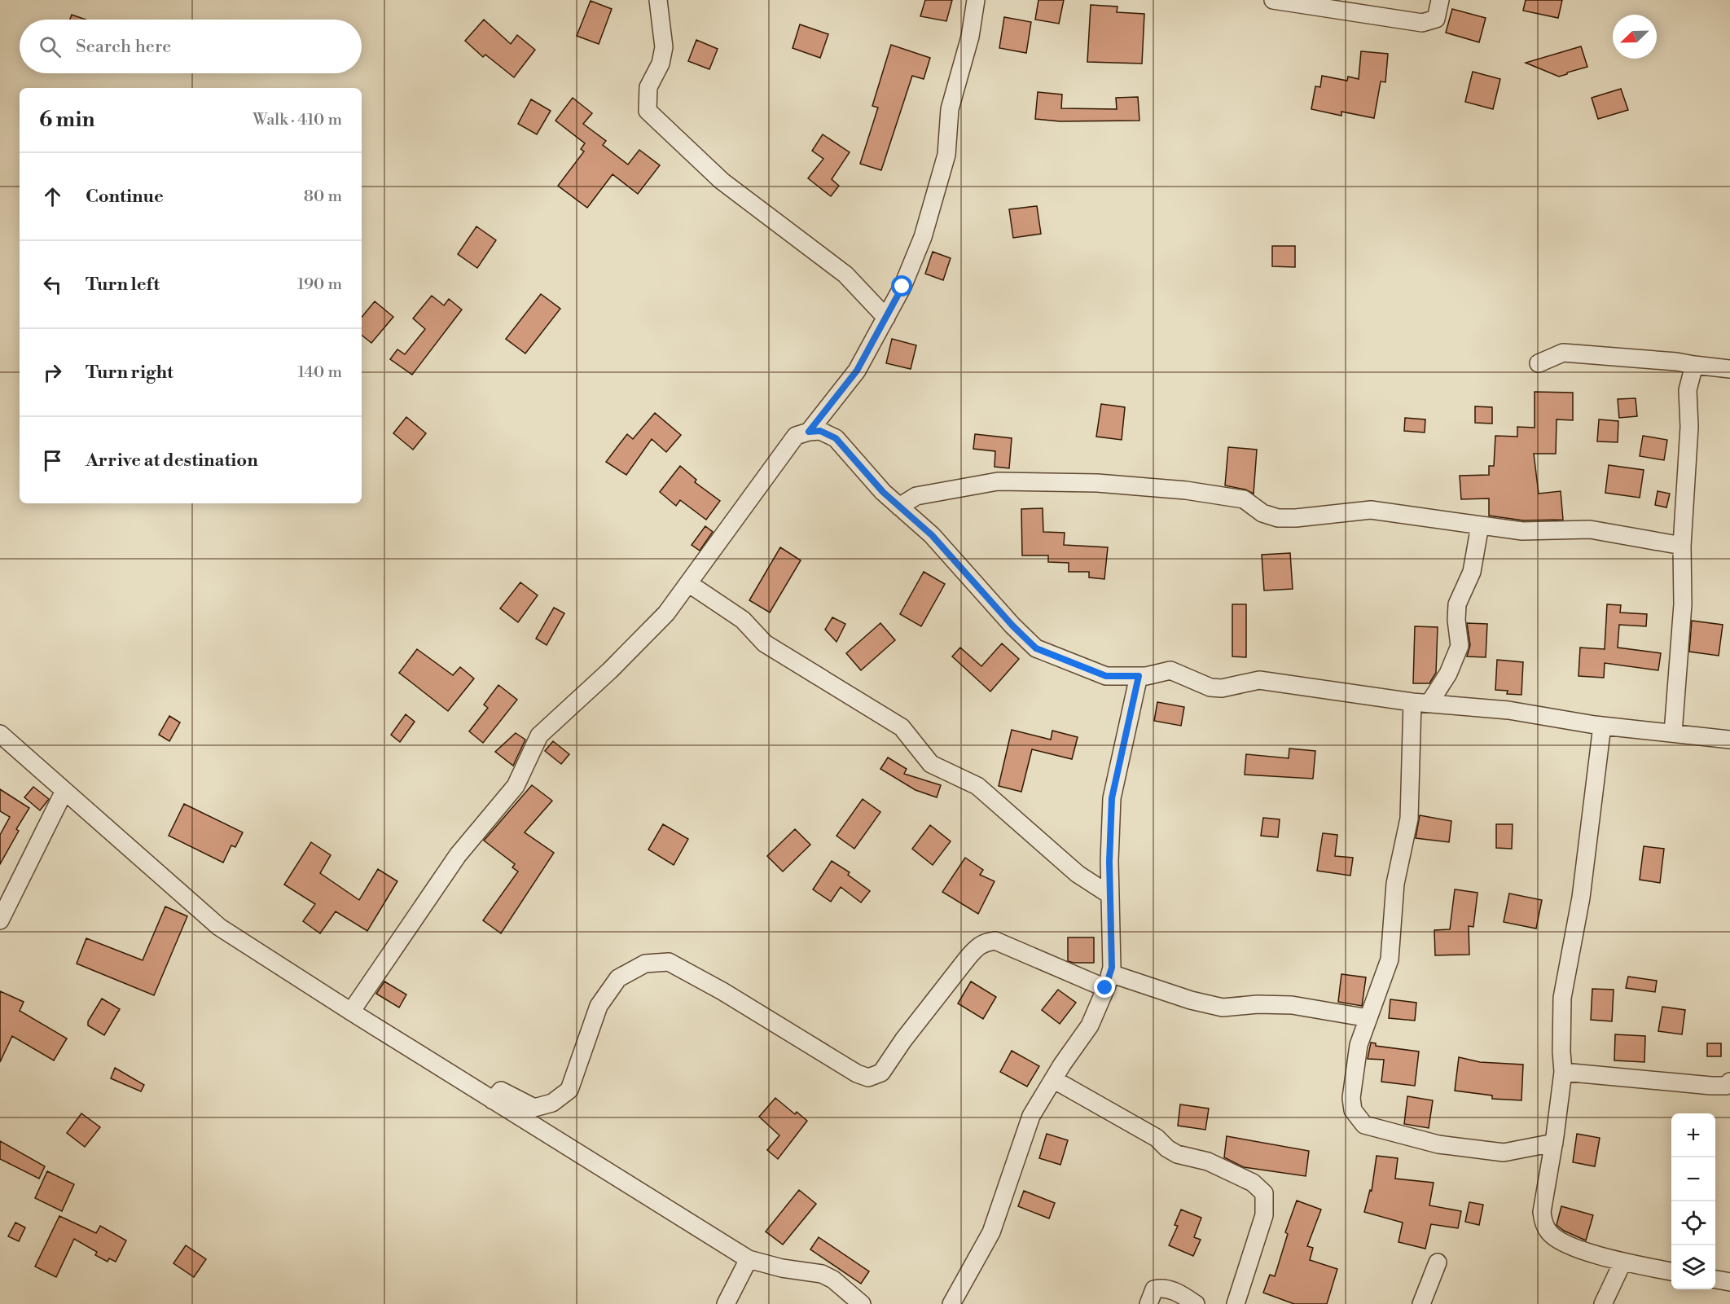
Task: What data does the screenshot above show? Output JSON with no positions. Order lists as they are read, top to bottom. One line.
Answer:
{"north":"bottom left","page":{"search":"Search here","heading":["6 min","Walk · 410 m"],"list":[["Continue","80 m"],["Turn left","190 m"],["Turn right","140 m"],"Arrive at destination"],"map_buttons":["+","−"]}}
